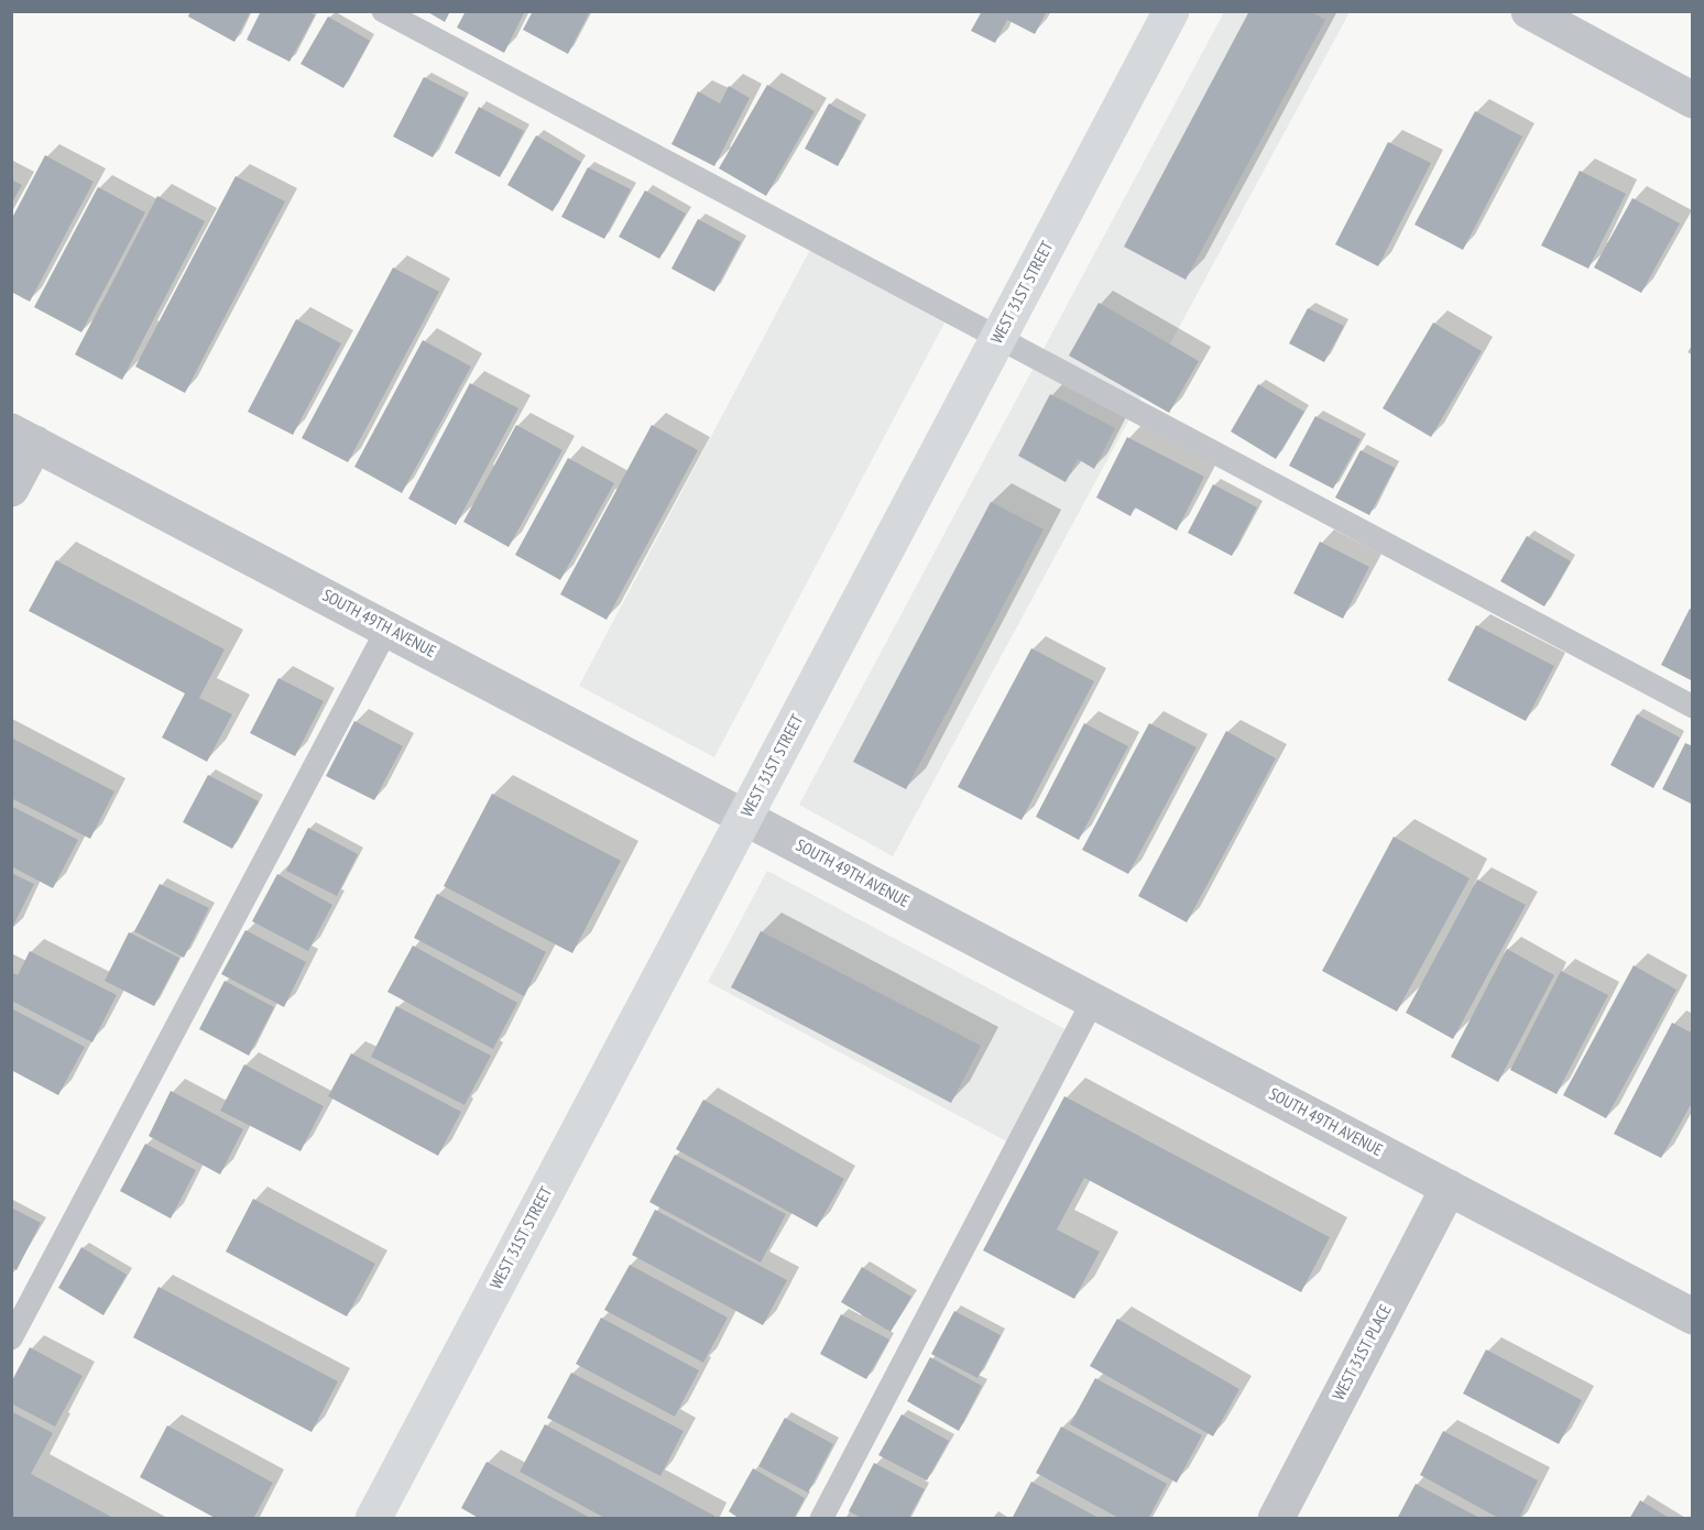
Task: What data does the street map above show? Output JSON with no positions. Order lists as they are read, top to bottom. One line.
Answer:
{"streets":{"main road":["WEST 31ST STREET"],"street":["SOUTH 49TH AVENUE","WEST 31ST PLACE"]},"crossings":[["WEST 31ST STREET","SOUTH 49TH AVENUE"],["SOUTH 49TH AVENUE","WEST 31ST PLACE"]]}
